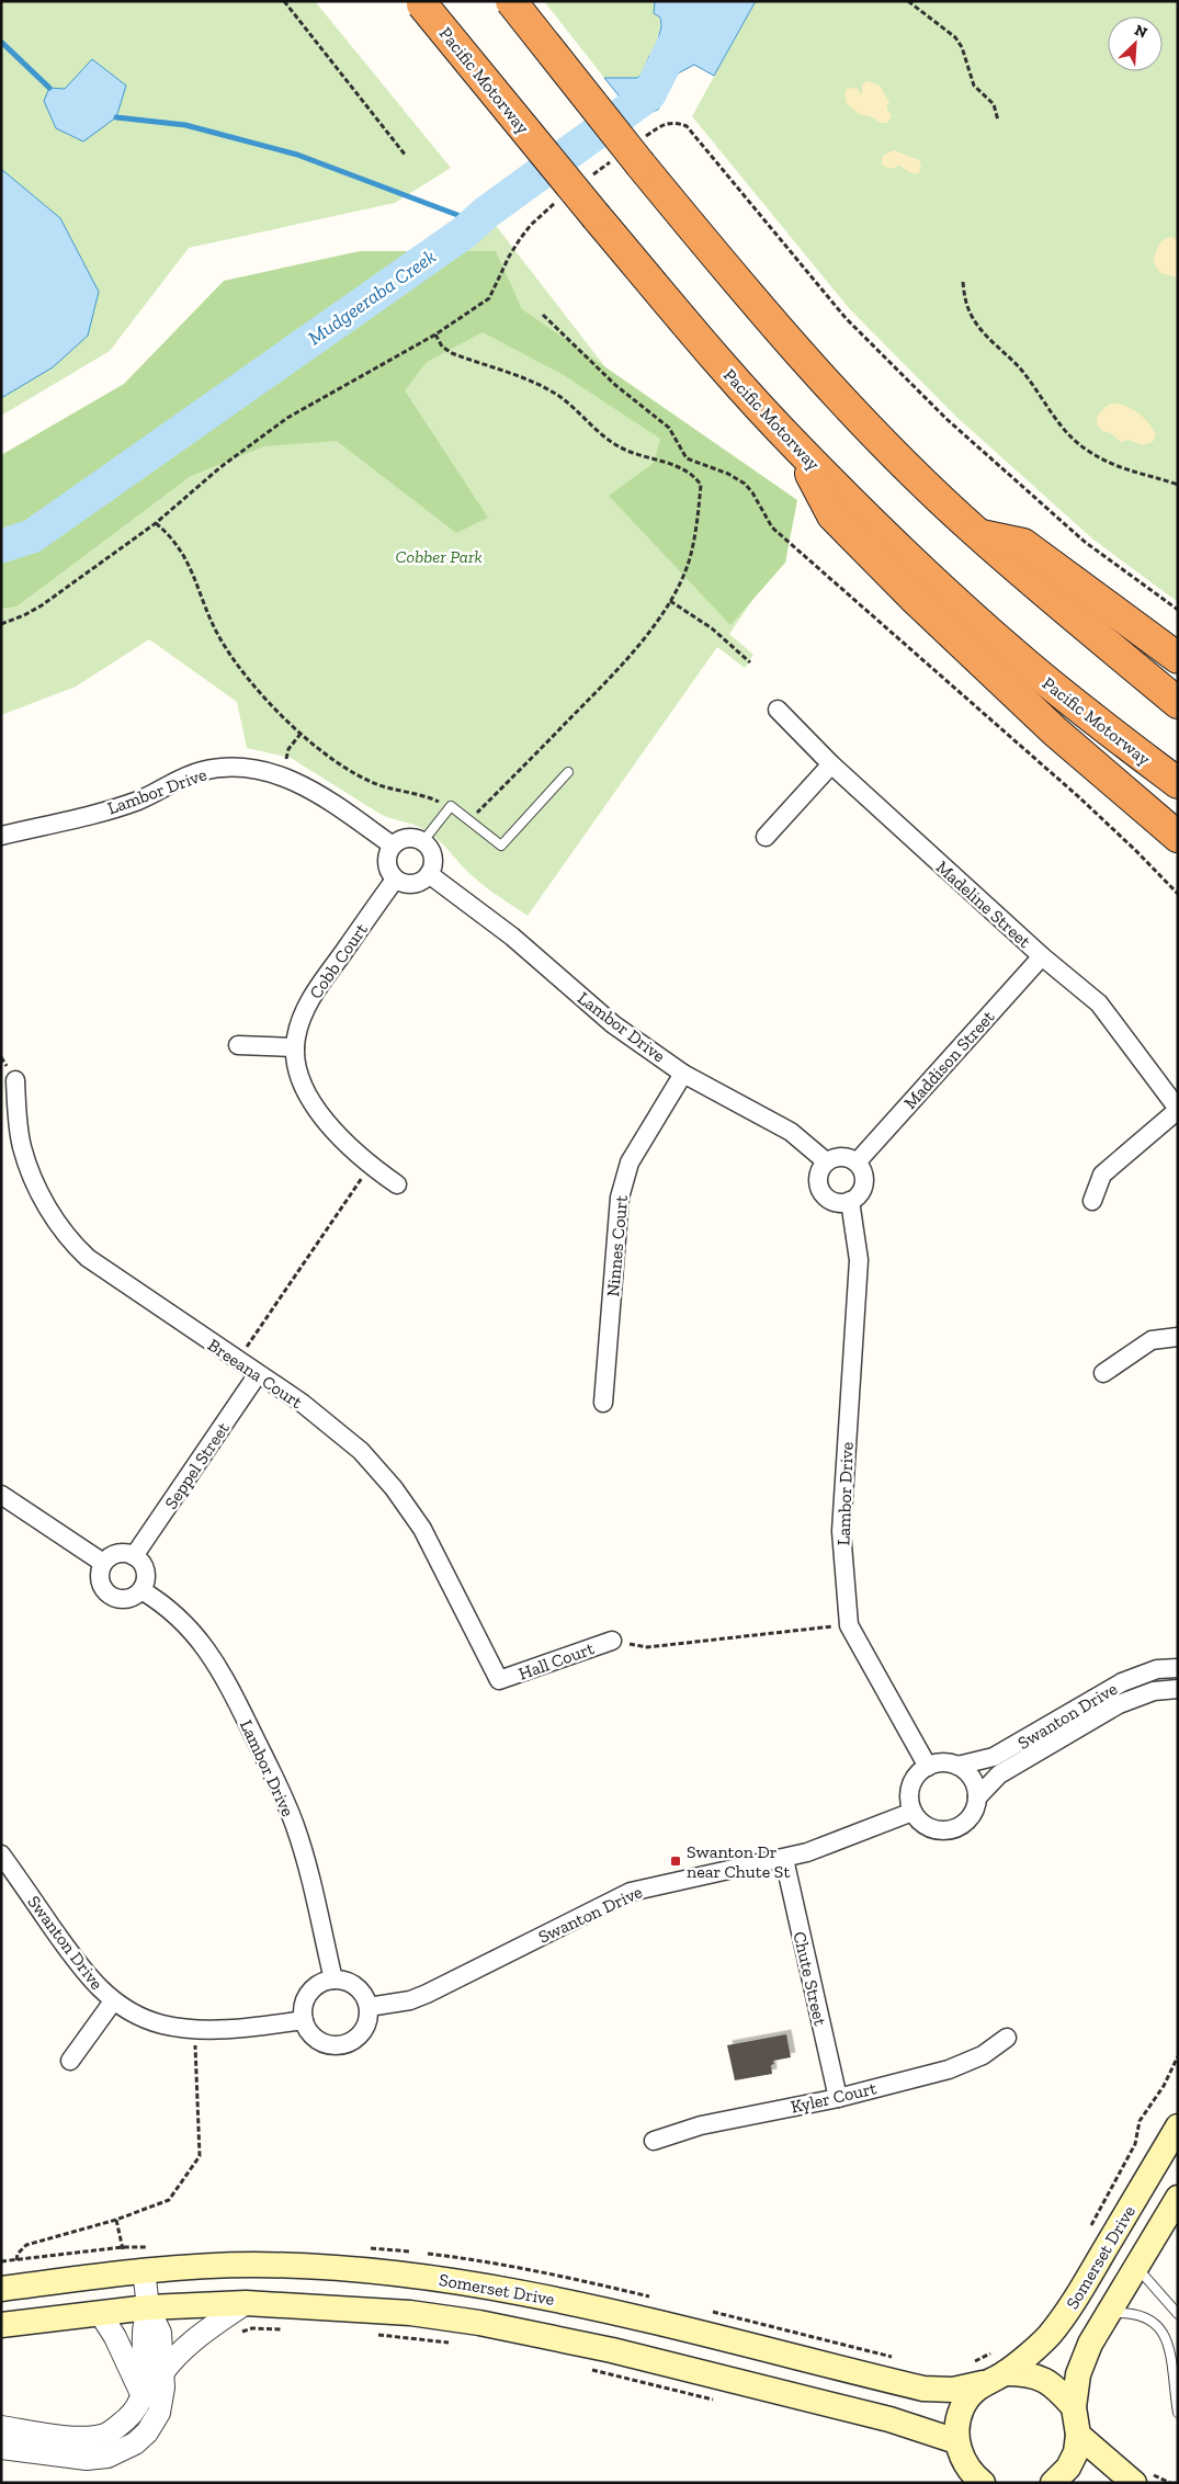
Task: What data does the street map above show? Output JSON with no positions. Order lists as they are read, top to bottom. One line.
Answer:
{"streets":{"highway":["Pacific Motorway"],"main road":["Somerset Drive"],"street":["Lambor Drive","Madeline Street","Cobb Court","Maddison Street","Ninnes Court","Breeana Court","Seppel Street","Hall Court","Swanton Drive","Chute Street","Kyler Court"]},"crossings":[["Lambor Drive","Cobb Court"],["Lambor Drive","Maddison Street"],["Lambor Drive","Ninnes Court"],["Lambor Drive","Seppel Street"],["Lambor Drive","Swanton Drive"],["Madeline Street","Maddison Street"],["Breeana Court","Seppel Street"],["Breeana Court","Hall Court"],["Swanton Drive","Chute Street"],["Chute Street","Kyler Court"]],"water":["Mudgeeraba Creek"],"parks":["Cobber Park"],"places":{"transit":["Swanton Dr near Chute St"]},"north":"top right"}
